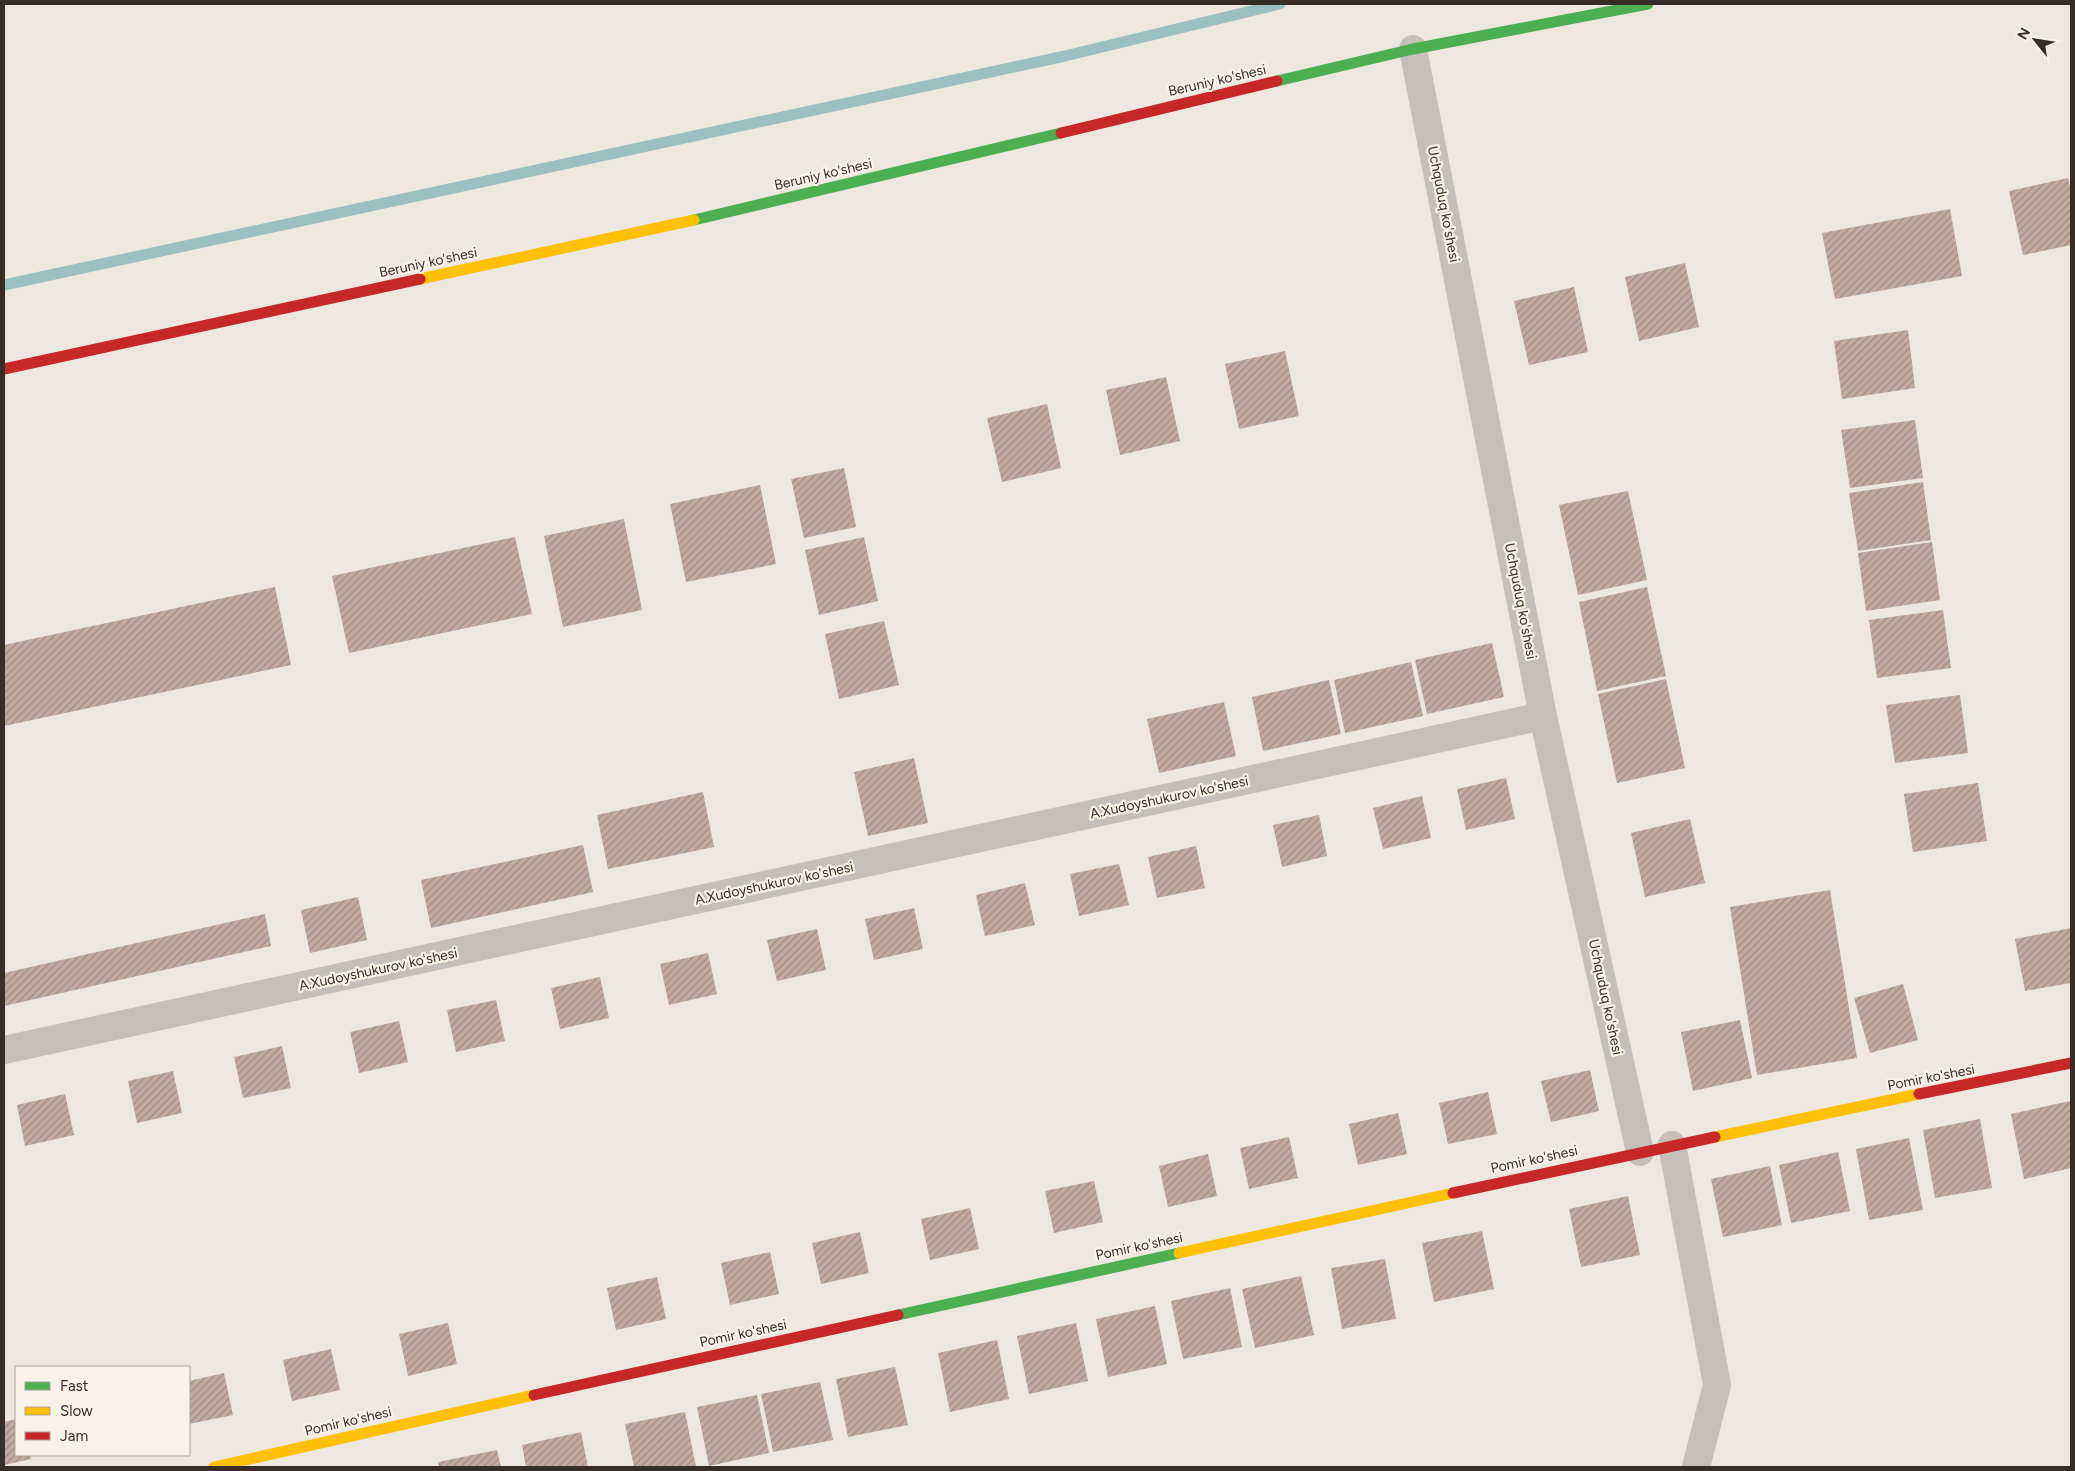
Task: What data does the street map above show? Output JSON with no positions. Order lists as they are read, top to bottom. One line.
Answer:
{"streets":{"street":["Beruniy ko'shesi","Uchquduq ko'shesi","A.Xudoyshukurov ko'shesi","Pomir ko'shesi"]},"crossings":[["Beruniy ko'shesi","Uchquduq ko'shesi"],["Uchquduq ko'shesi","A.Xudoyshukurov ko'shesi"],["Uchquduq ko'shesi","Pomir ko'shesi"]],"legend":["Fast","Slow","Jam"],"north":"top left"}
